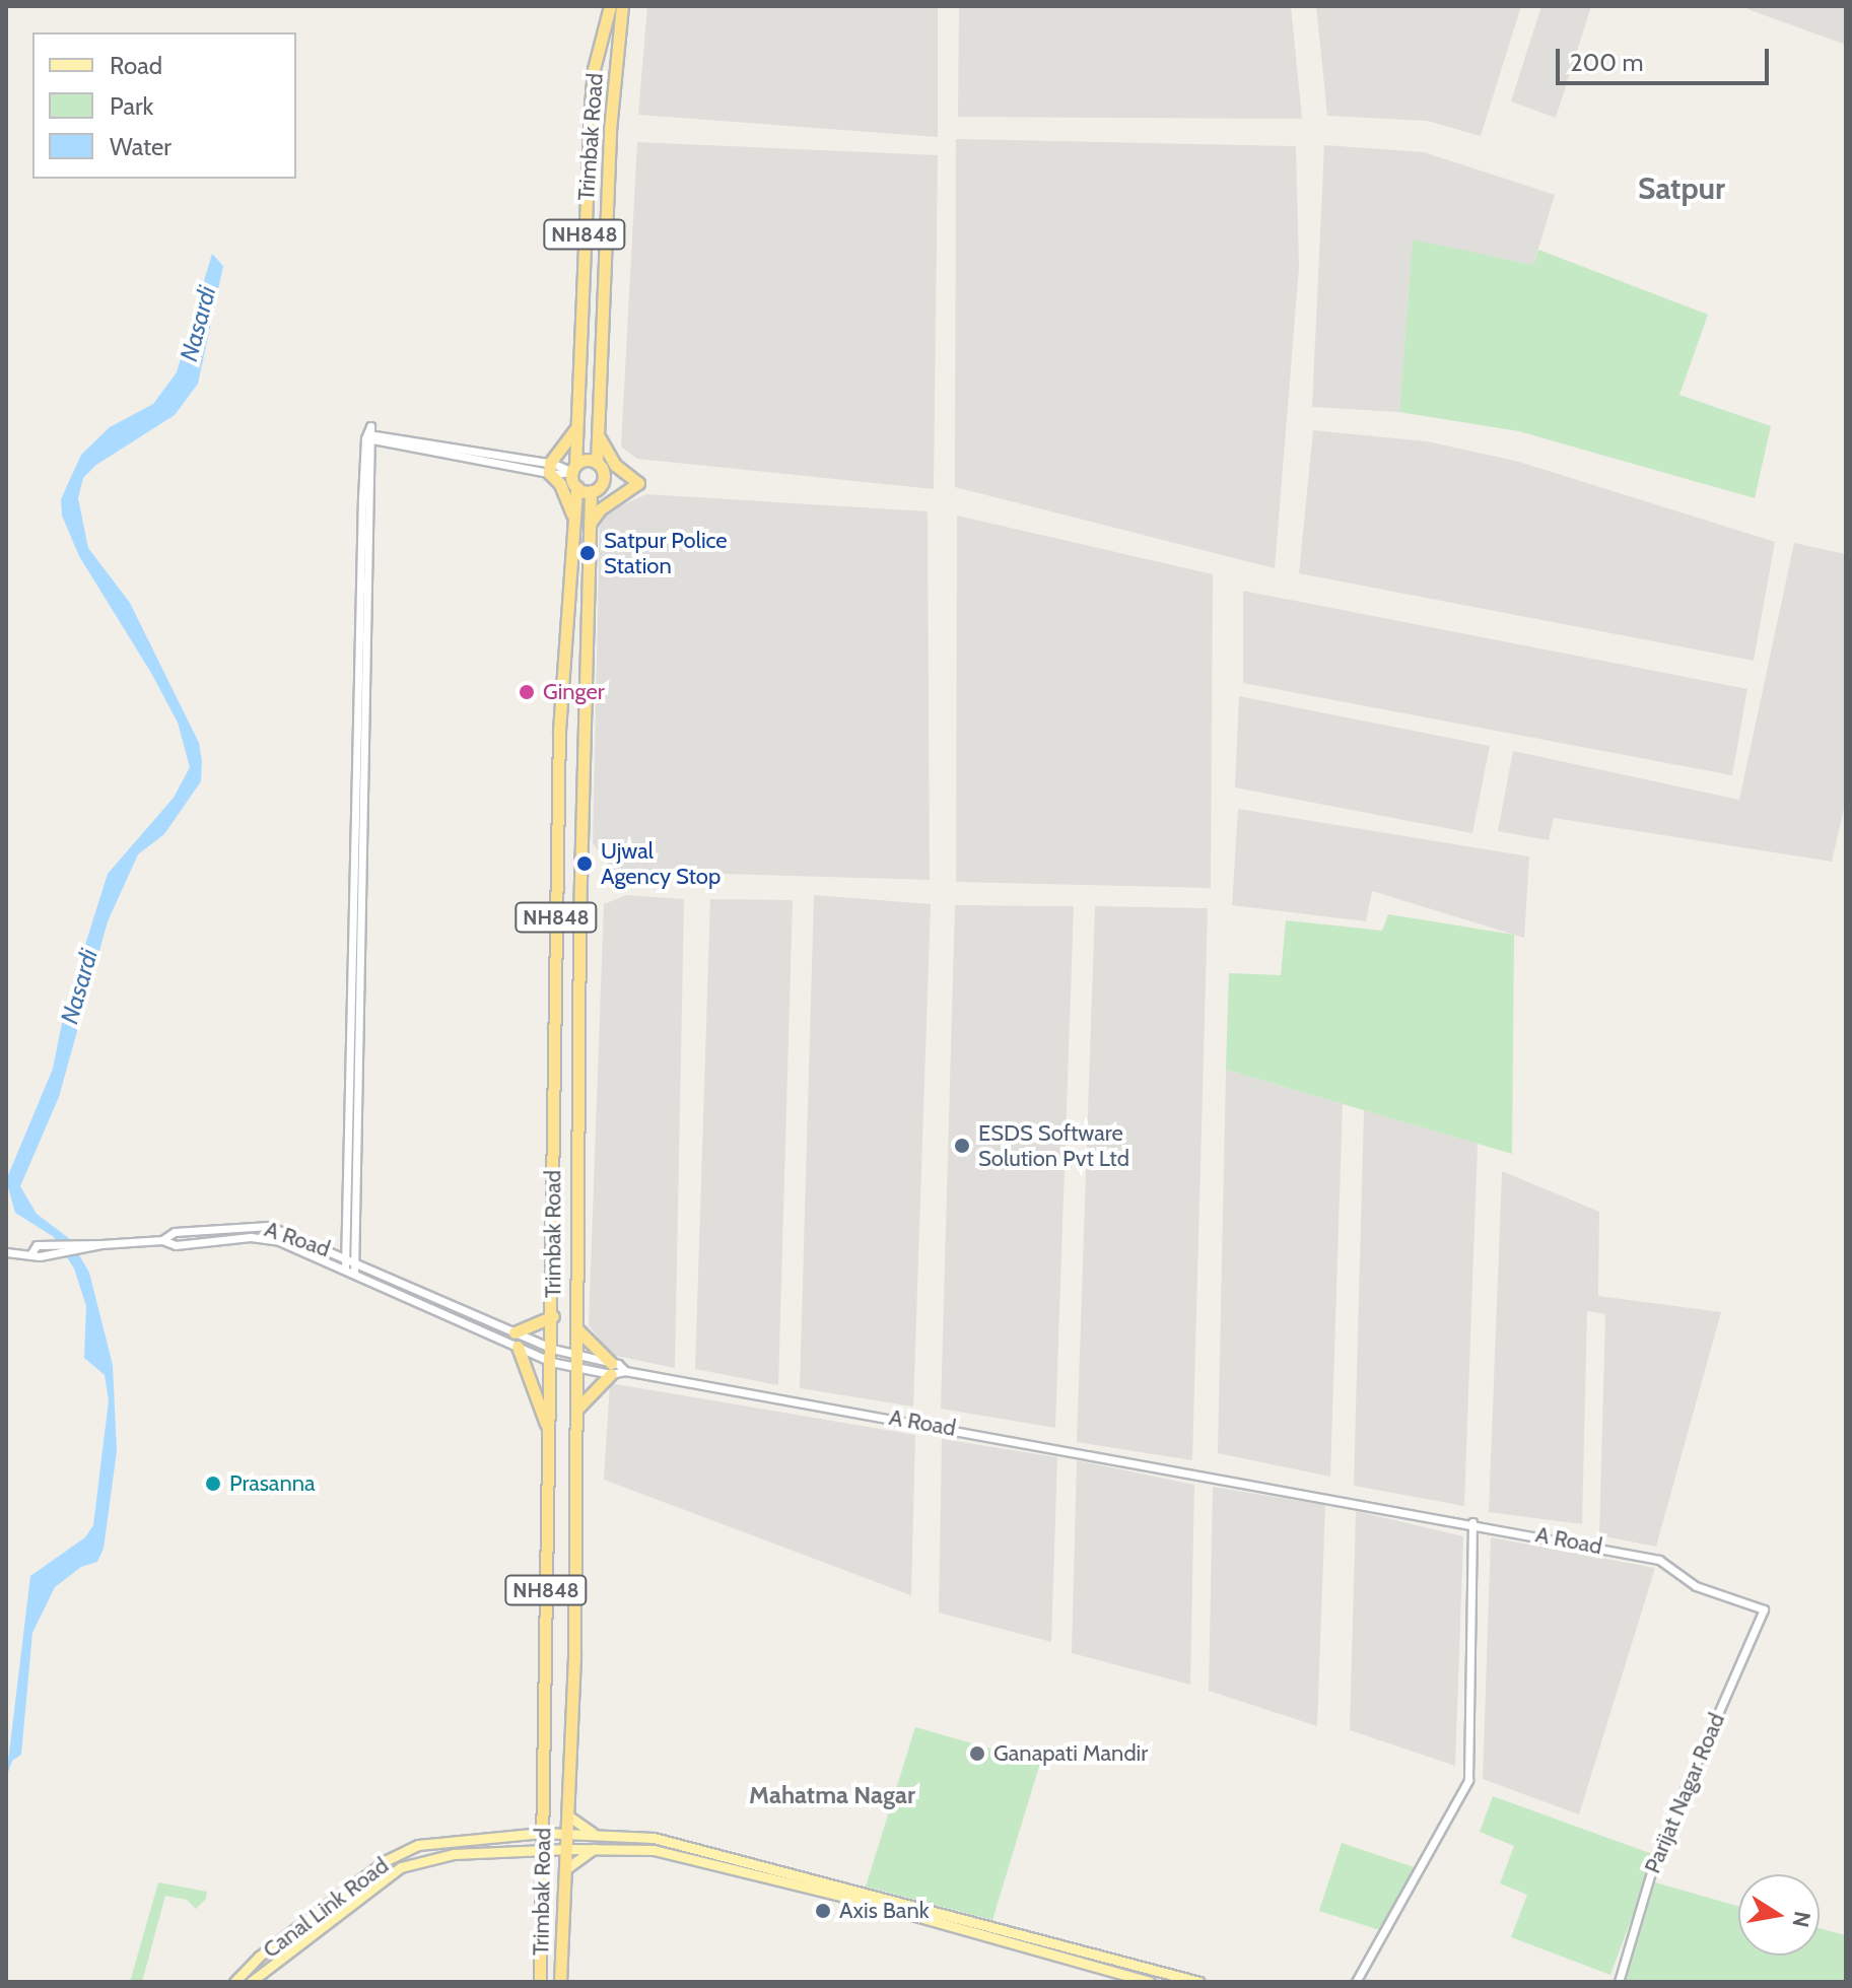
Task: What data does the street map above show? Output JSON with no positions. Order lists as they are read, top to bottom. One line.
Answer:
{"streets":{"highway":["Trimbak Road","NH848"],"main road":["Canal Link Road"],"street":["A Road","Parijat Nagar Road"]},"crossings":[["Trimbak Road","NH848"],["Trimbak Road","A Road"],["Trimbak Road","Canal Link Road"],["NH848","A Road"],["A Road","Parijat Nagar Road"]],"districts":["Satpur","Mahatma Nagar"],"water":["Nasardi"],"places":["Satpur Police Station","Ginger","Ujwal Agency Stop","ESDS Software Solution Pvt Ltd","Prasanna","Ganapati Mandir","Axis Bank"],"legend":["Road","Park","Water"],"scale_bar":"200 m","north":"right"}
